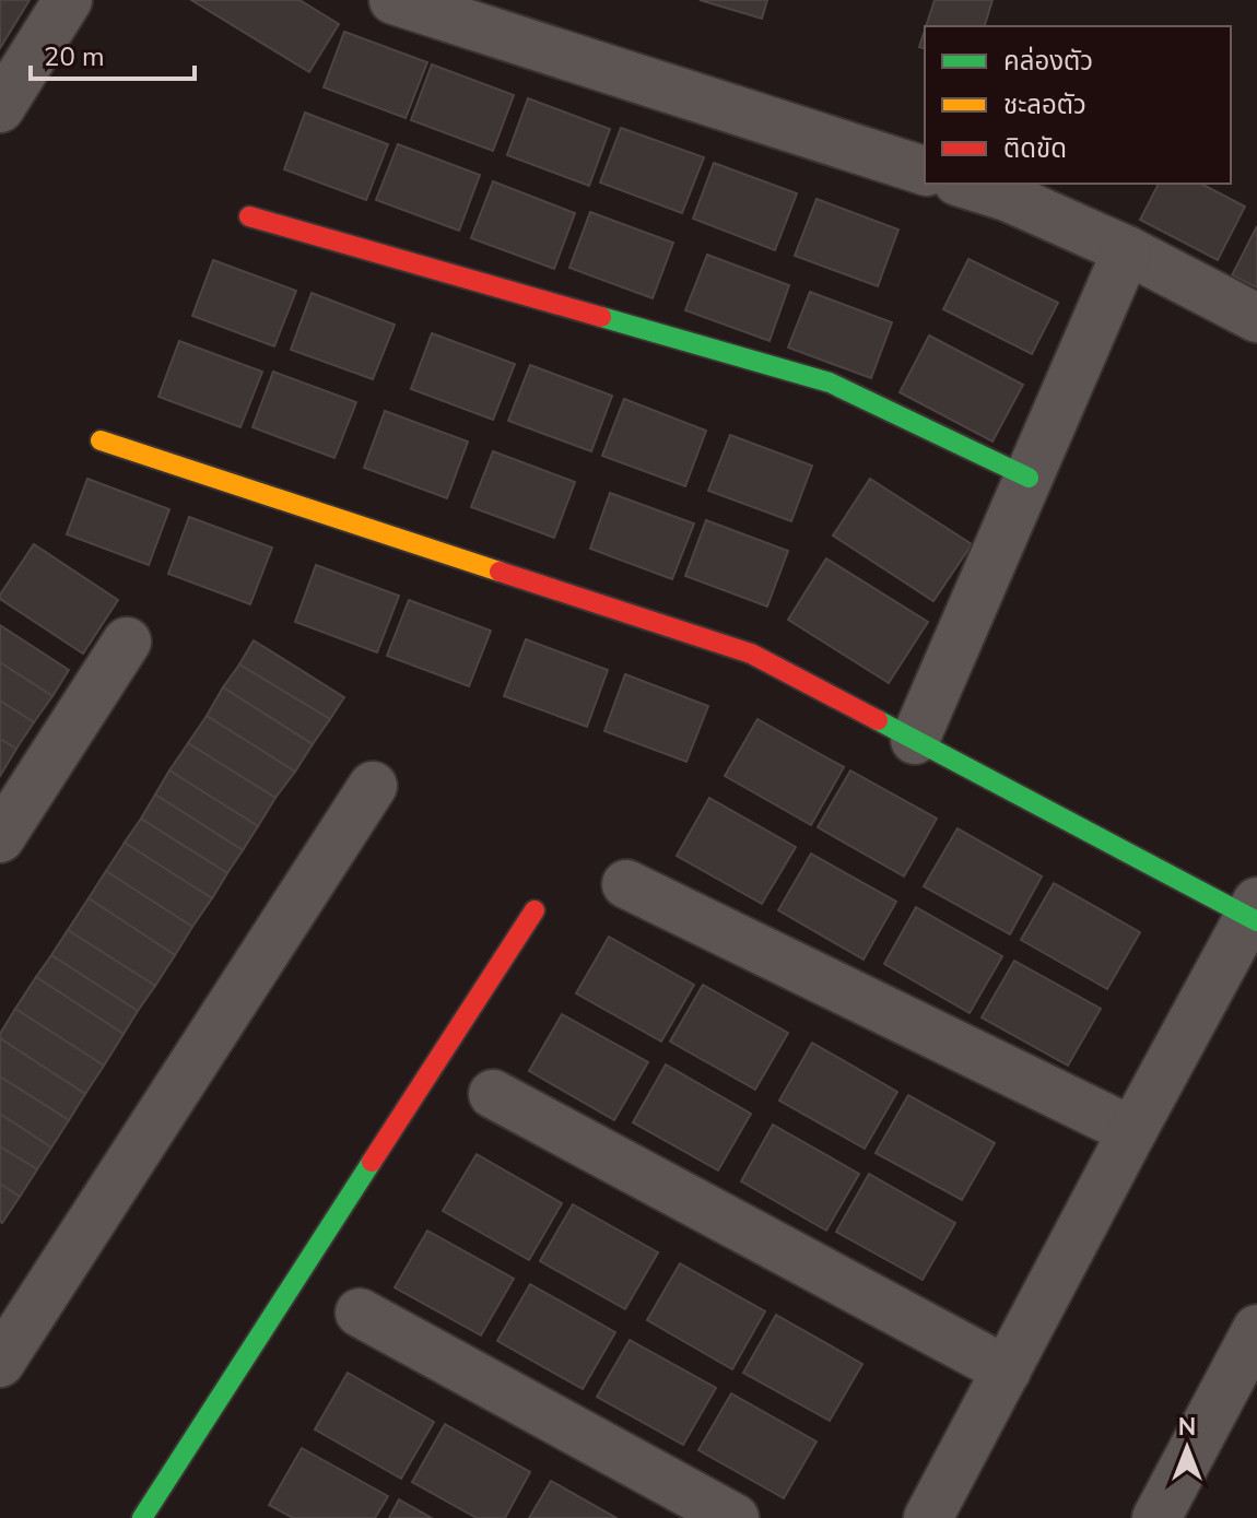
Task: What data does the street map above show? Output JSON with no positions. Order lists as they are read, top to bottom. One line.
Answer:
{"legend":["คล่องตัว","ชะลอตัว","ติดขัด"],"scale_bar":"20 m","north":"top"}
